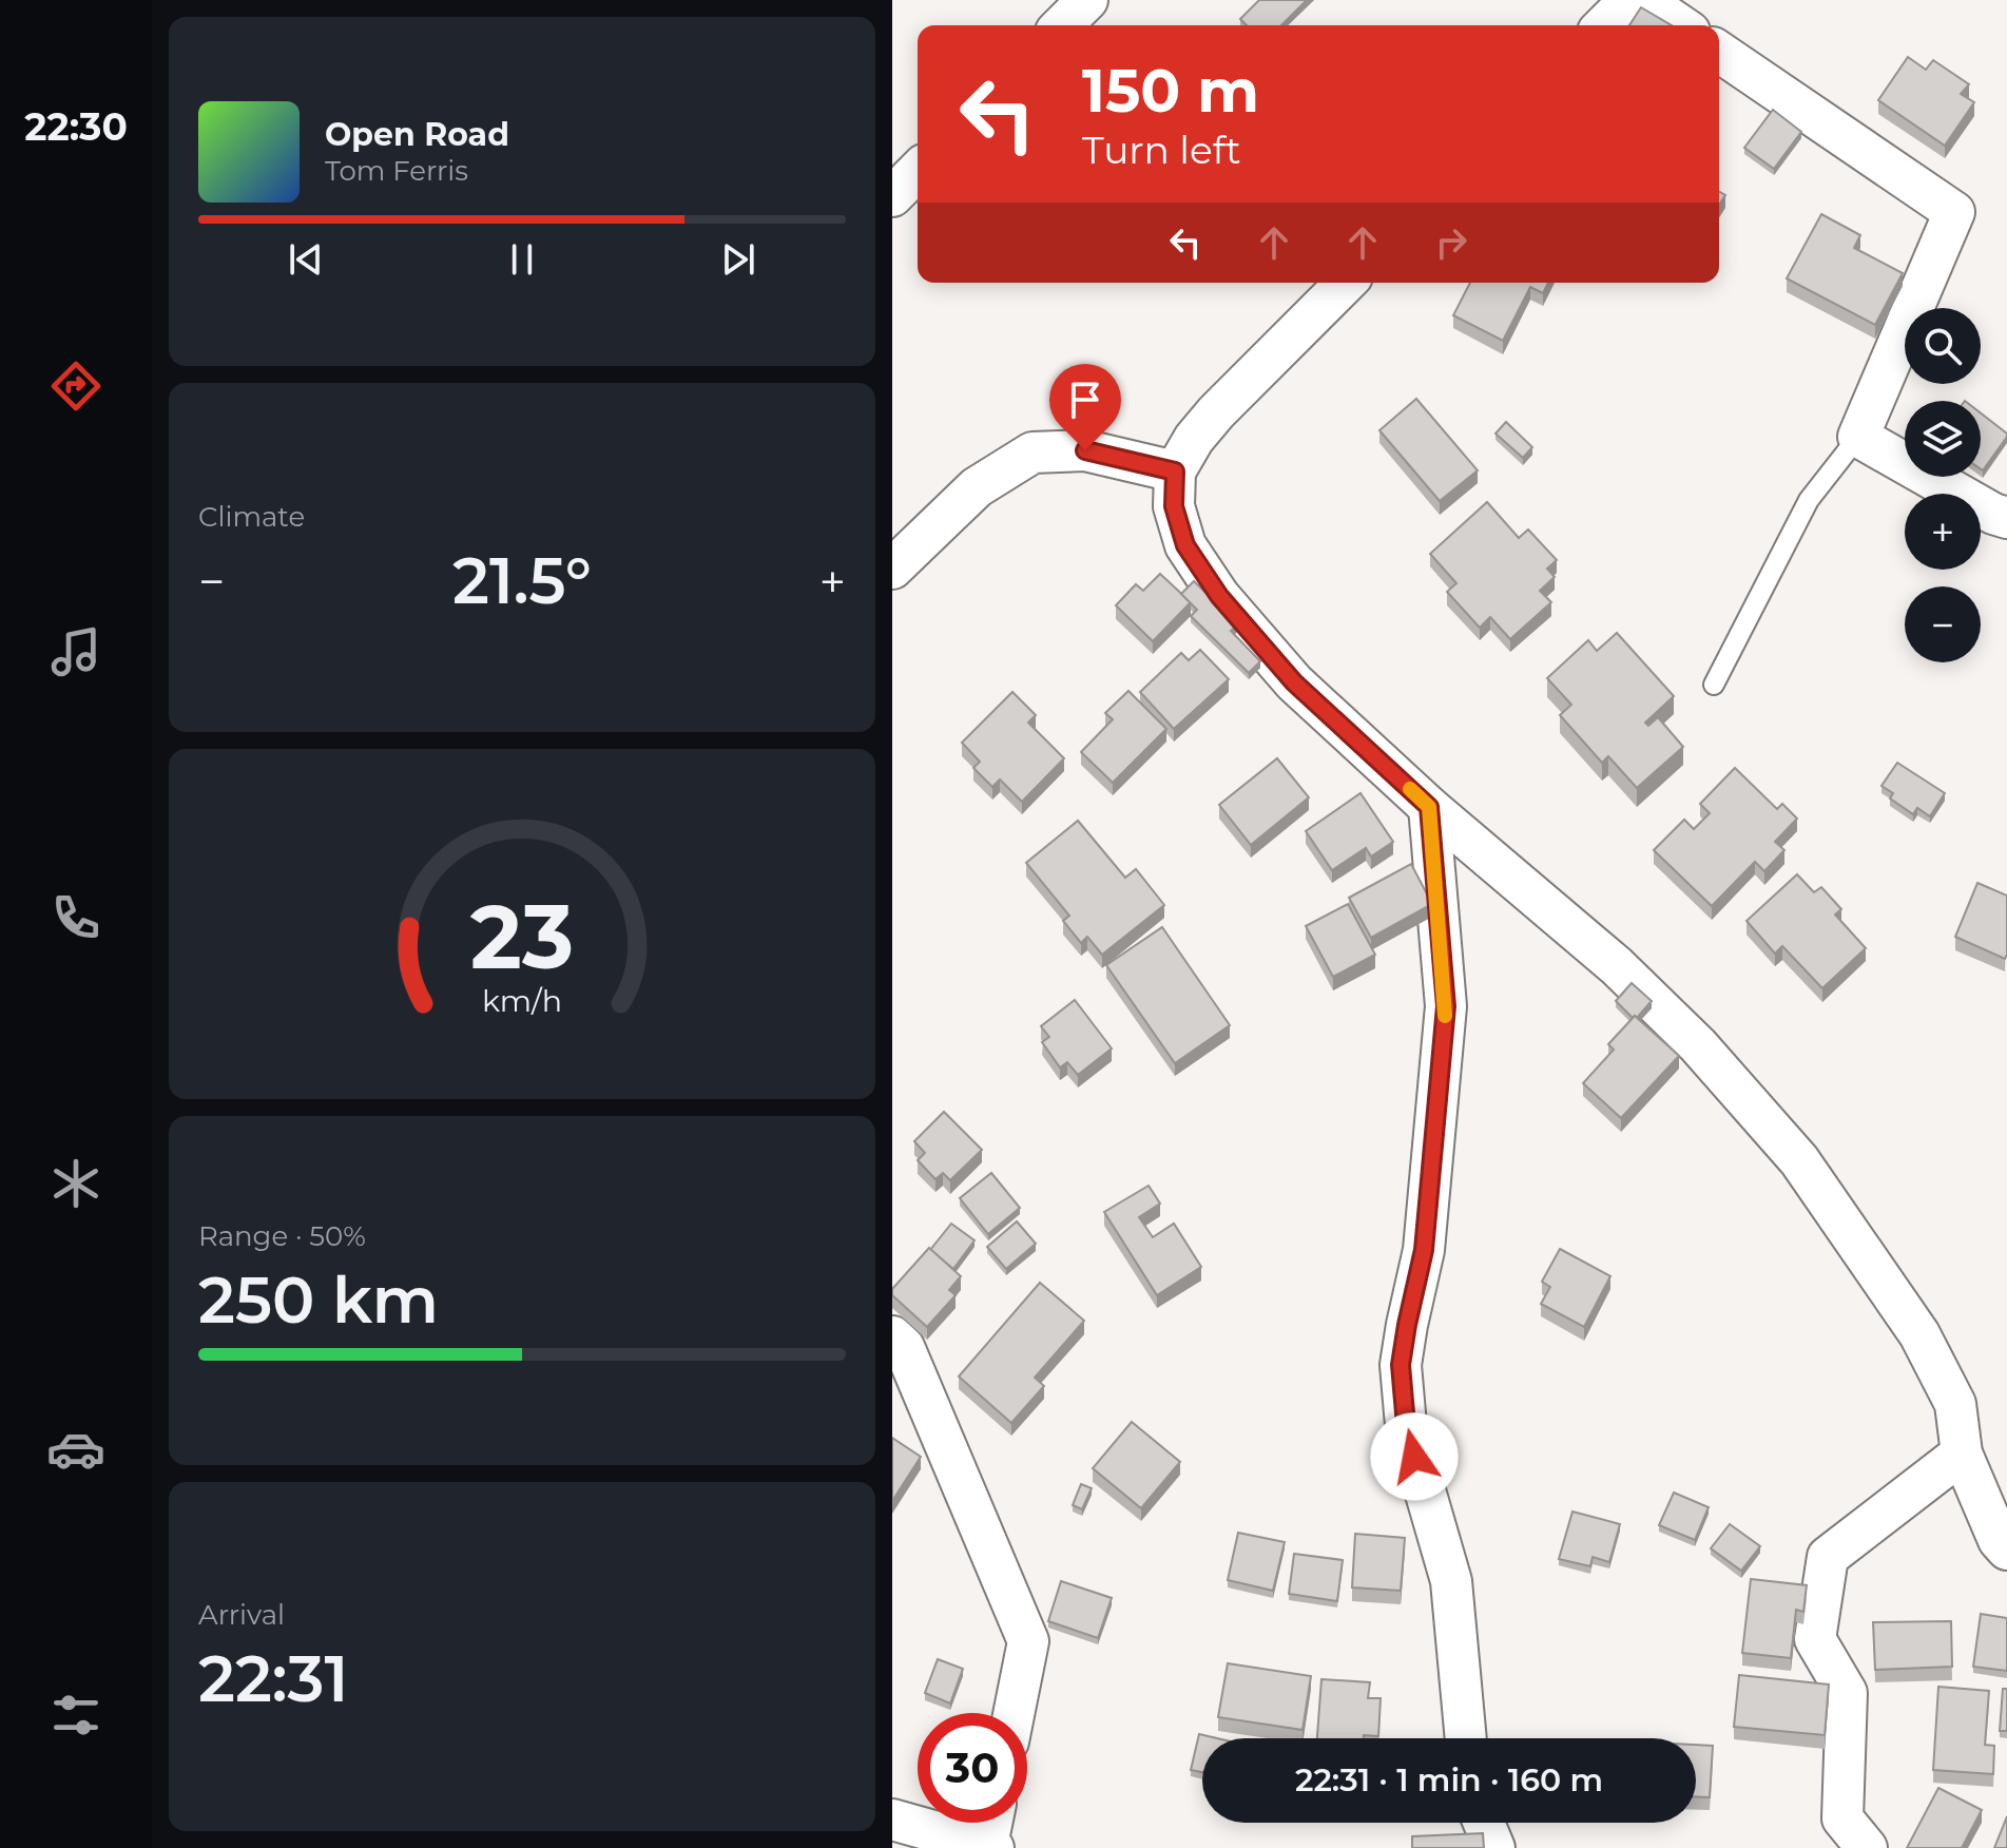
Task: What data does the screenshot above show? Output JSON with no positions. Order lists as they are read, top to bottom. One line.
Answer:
{"page":{"tabs":"22:30","turn":["150 m","Turn left"],"song":["Open Road","Tom Ferris"],"map_buttons":["+","−"],"tile":["Climate",["Range · 50%","250 km"],["Arrival","22:31"]],"heat":["−","21.5°","+"],"limit":"30","trip":"22:31 · 1 min · 160 m","gauge":["23","km/h"]}}
